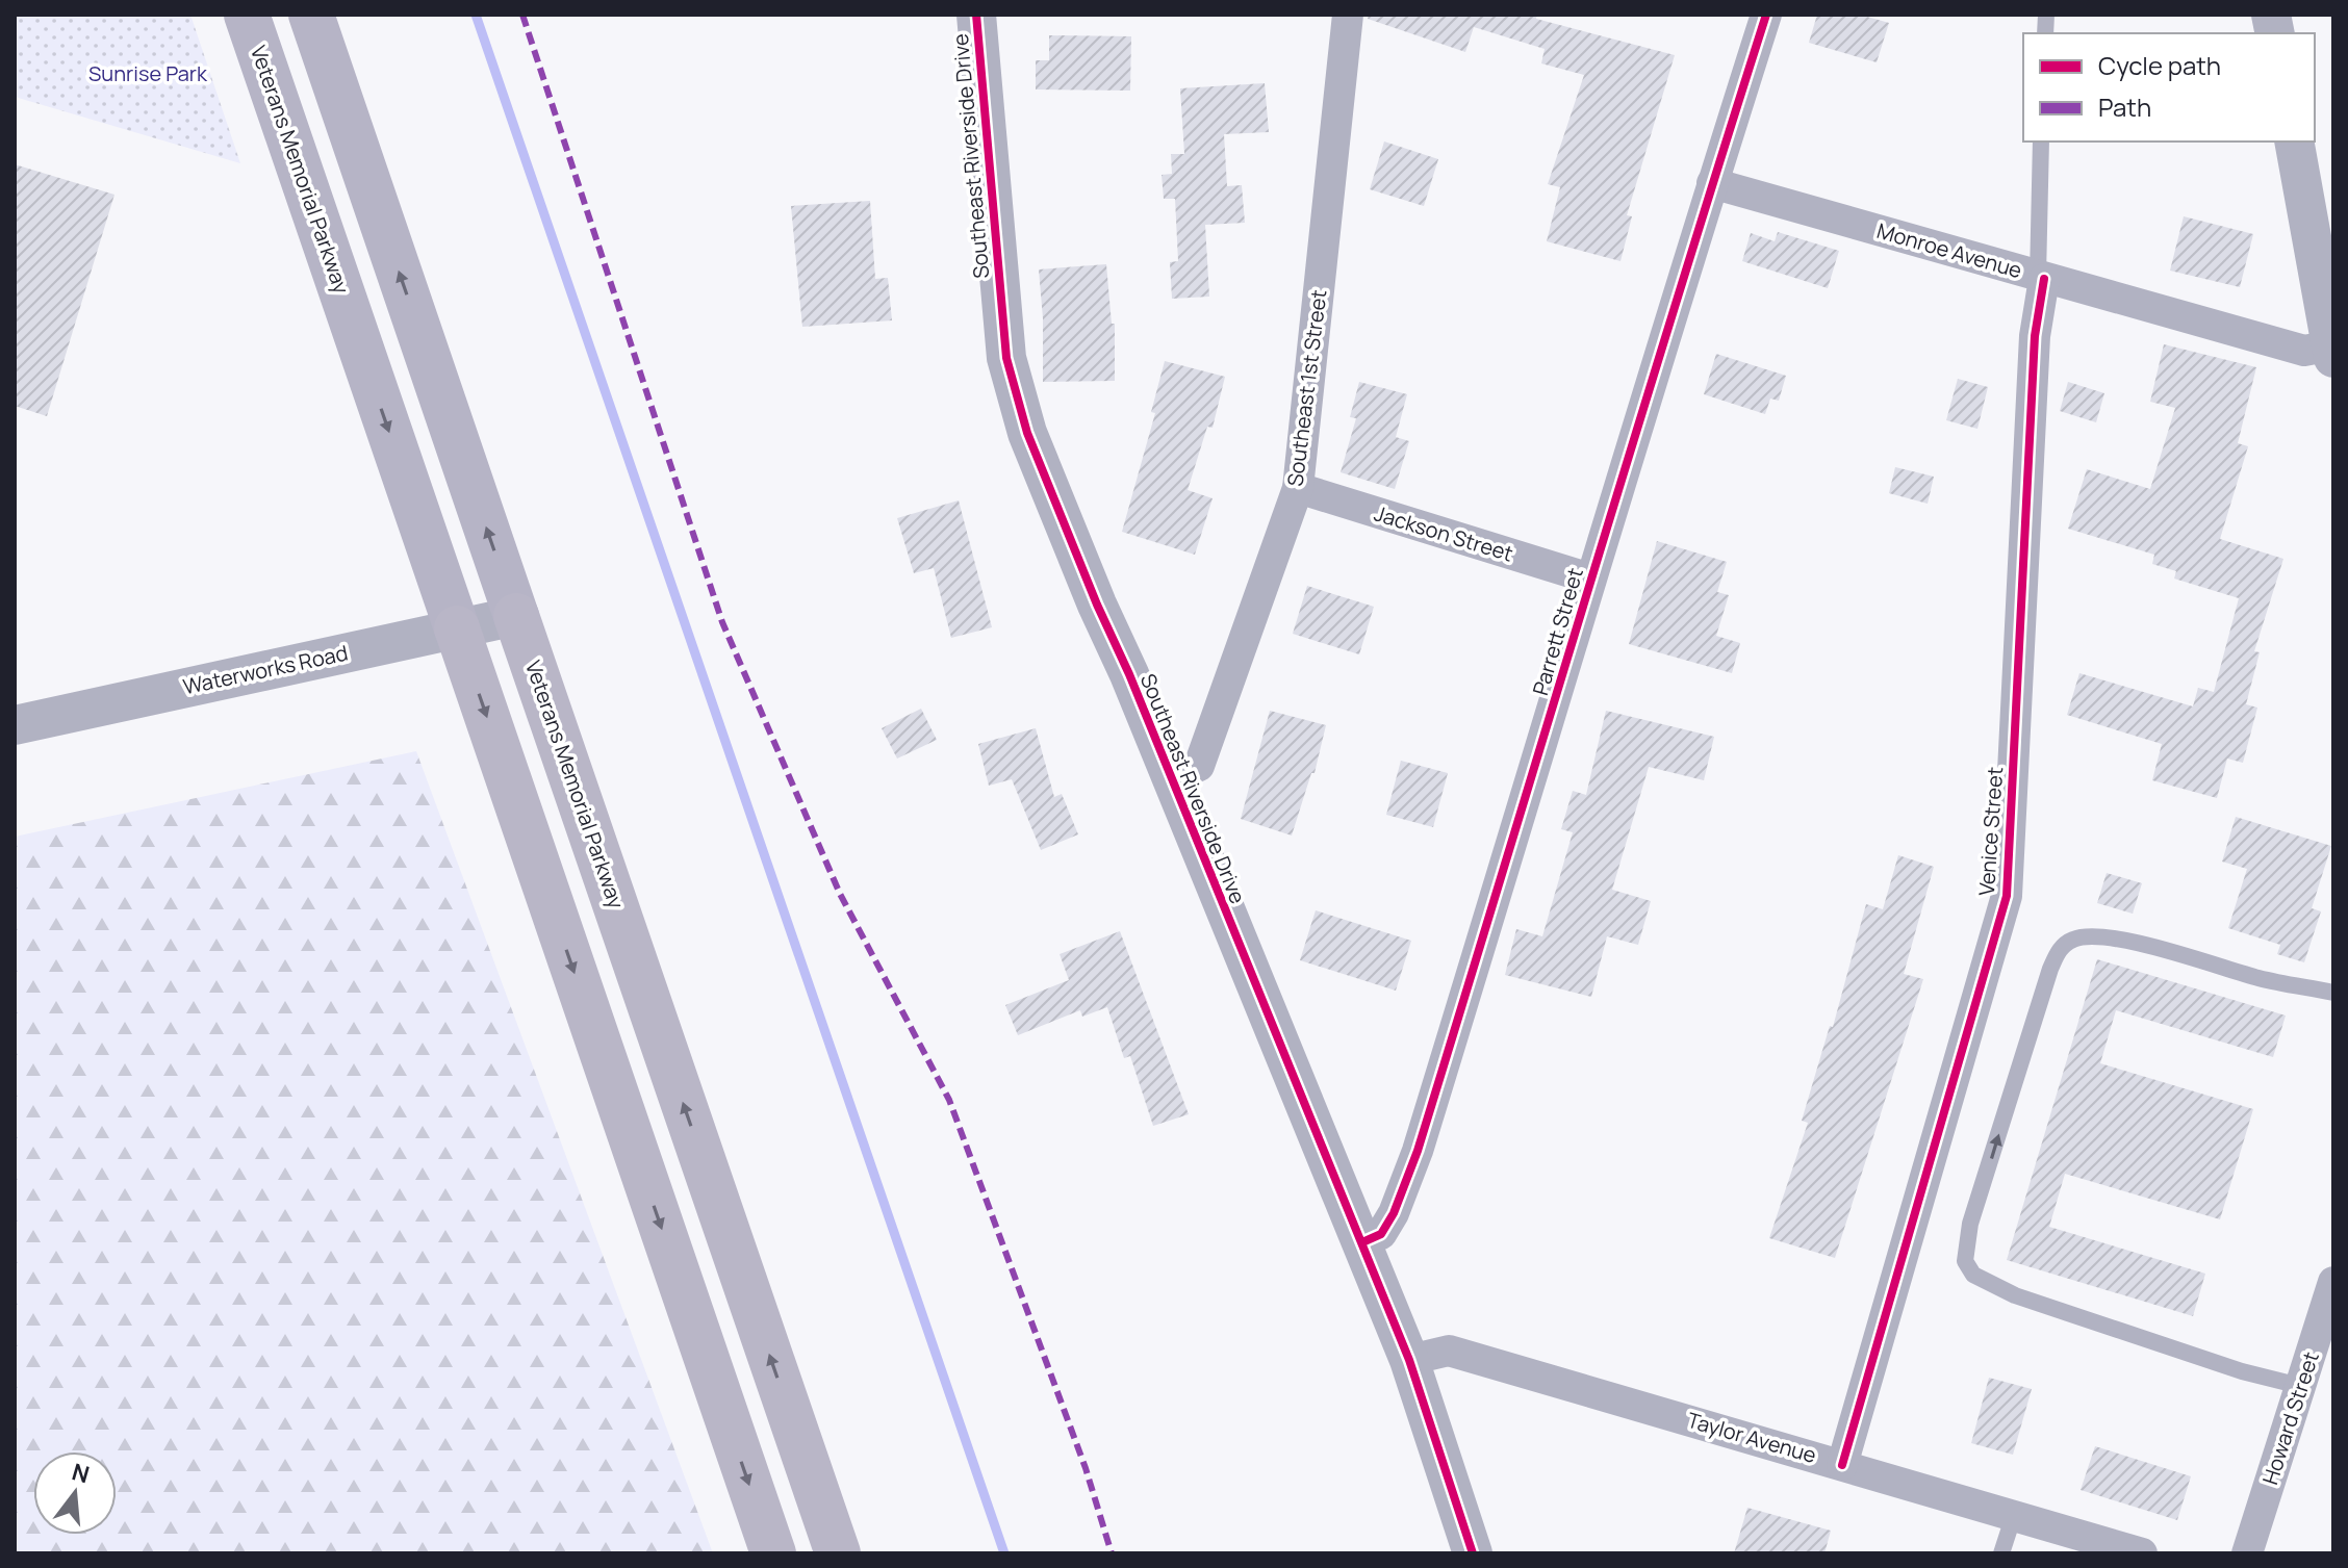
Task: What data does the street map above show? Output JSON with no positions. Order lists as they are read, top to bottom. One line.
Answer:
{"streets":{"highway":["Veterans Memorial Parkway"],"street":["Southeast Riverside Drive","Monroe Avenue","Southeast 1st Street","Jackson Street","Parrett Street","Waterworks Road","Venice Street","Howard Street","Taylor Avenue"]},"crossings":[["Southeast Riverside Drive","Southeast 1st Street"],["Southeast Riverside Drive","Parrett Street"],["Southeast Riverside Drive","Taylor Avenue"],["Veterans Memorial Parkway","Waterworks Road"],["Monroe Avenue","Parrett Street"],["Monroe Avenue","Venice Street"],["Southeast 1st Street","Jackson Street"],["Jackson Street","Parrett Street"],["Venice Street","Taylor Avenue"]],"parks":["Sunrise Park"],"legend":["Cycle path","Path"],"north":"top"}
